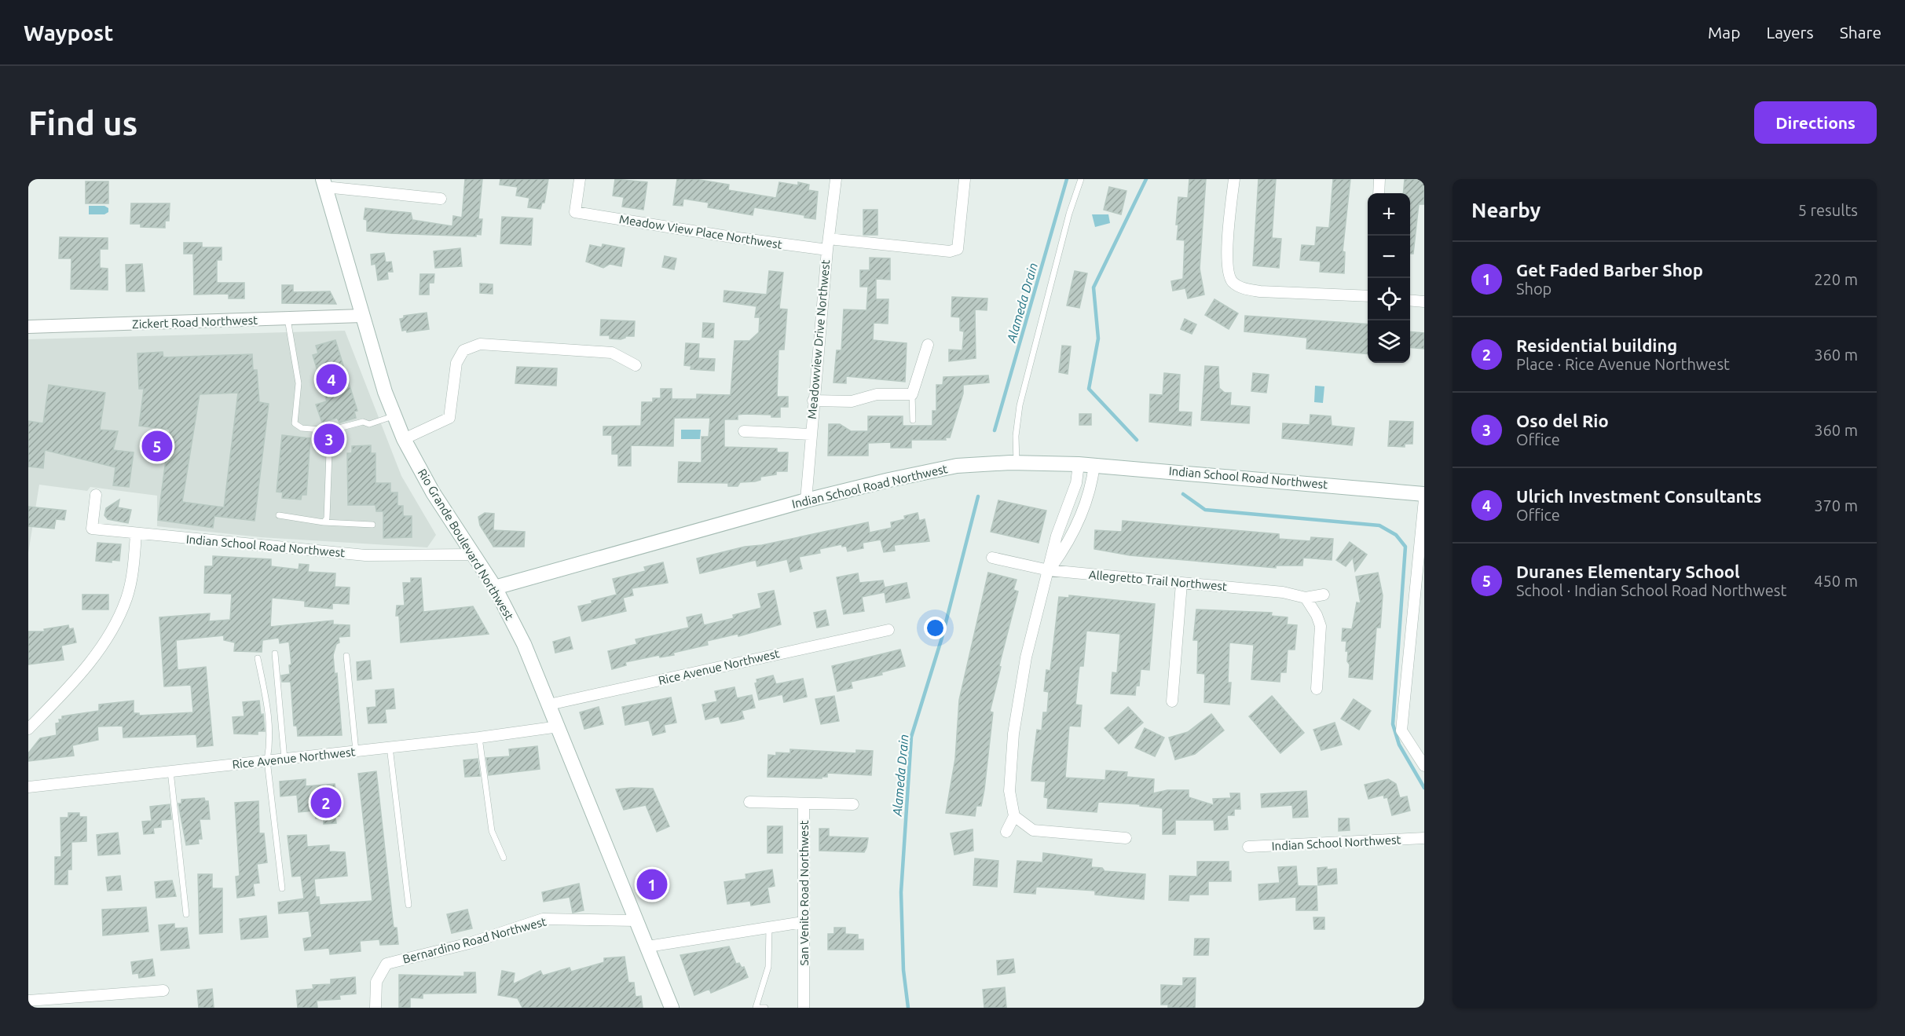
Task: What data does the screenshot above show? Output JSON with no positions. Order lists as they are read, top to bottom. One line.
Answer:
{"streets":{"main road":["Indian School Road Northwest","Rio Grande Boulevard Northwest"],"street":["Meadow View Place Northwest","Zickert Road Northwest","Meadowview Drive Northwest","Allegretto Trail Northwest","Rice Avenue Northwest","Indian School Northwest","San Venito Road Northwest","Bernardino Road Northwest"]},"crossings":[["Meadow View Place Northwest","Meadowview Drive Northwest"],["Zickert Road Northwest","Rio Grande Boulevard Northwest"],["Meadowview Drive Northwest","Indian School Road Northwest"],["Indian School Road Northwest","Rio Grande Boulevard Northwest"],["Rio Grande Boulevard Northwest","Rice Avenue Northwest"],["Rio Grande Boulevard Northwest","Bernardino Road Northwest"]],"water":["Alameda Drain"],"page":{"header":"Waypost","nav":["Map","Layers","Share"],"buttons":"Directions","title":"Find us","heading":["Nearby","5 results"],"map_buttons":["+","−"],"list":[{"mark":"1","name":"Get Faded Barber Shop","note":"Shop","value":"220 m"},{"mark":"2","name":"Residential building","note":"Place · Rice Avenue Northwest","value":"360 m"},{"mark":"3","name":"Oso del Rio","note":"Office","value":"360 m"},{"mark":"4","name":"Ulrich Investment Consultants","note":"Office","value":"370 m"},{"mark":"5","name":"Duranes Elementary School","note":"School · Indian School Road Northwest","value":"450 m"}],"pins":["4","3","5","2","1"]}}
